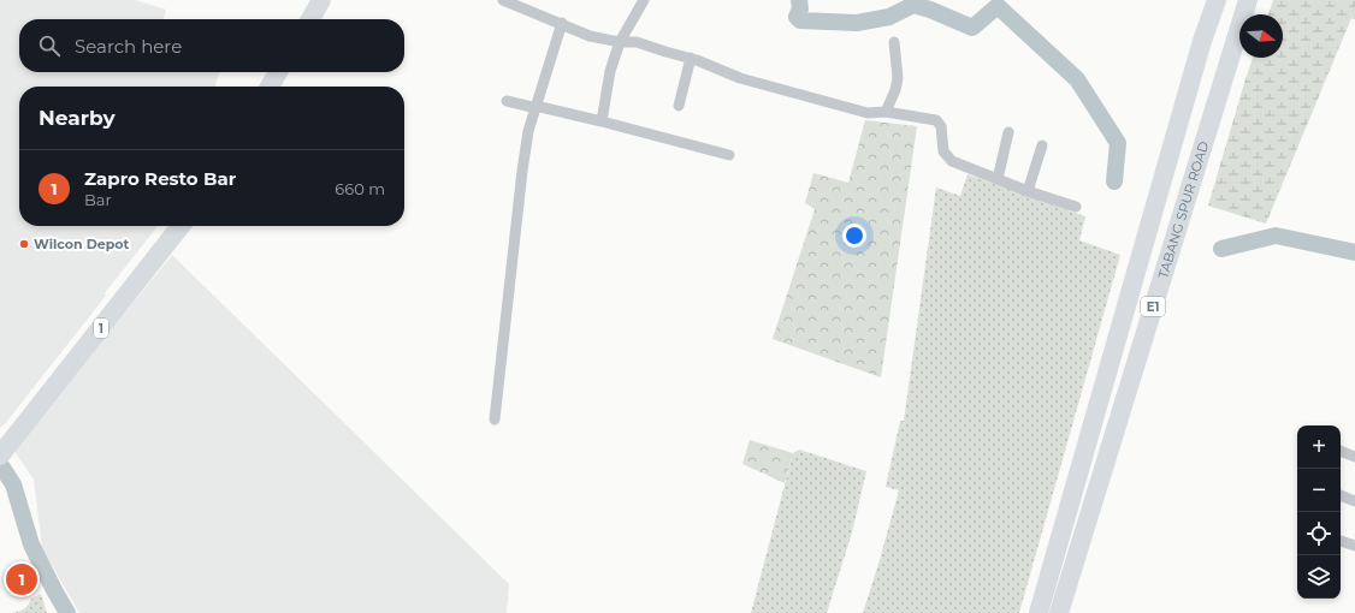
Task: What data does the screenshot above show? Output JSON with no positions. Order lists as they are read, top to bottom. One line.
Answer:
{"streets":{"highway":["TABANG SPUR ROAD","E1","1"]},"places":["Wilcon Depot"],"north":"right","page":{"search":"Search here","heading":"Nearby","list":[{"mark":"1","name":"Zapro Resto Bar","note":"Bar","value":"660 m"}],"map_buttons":["+","−"],"pins":"1"}}
